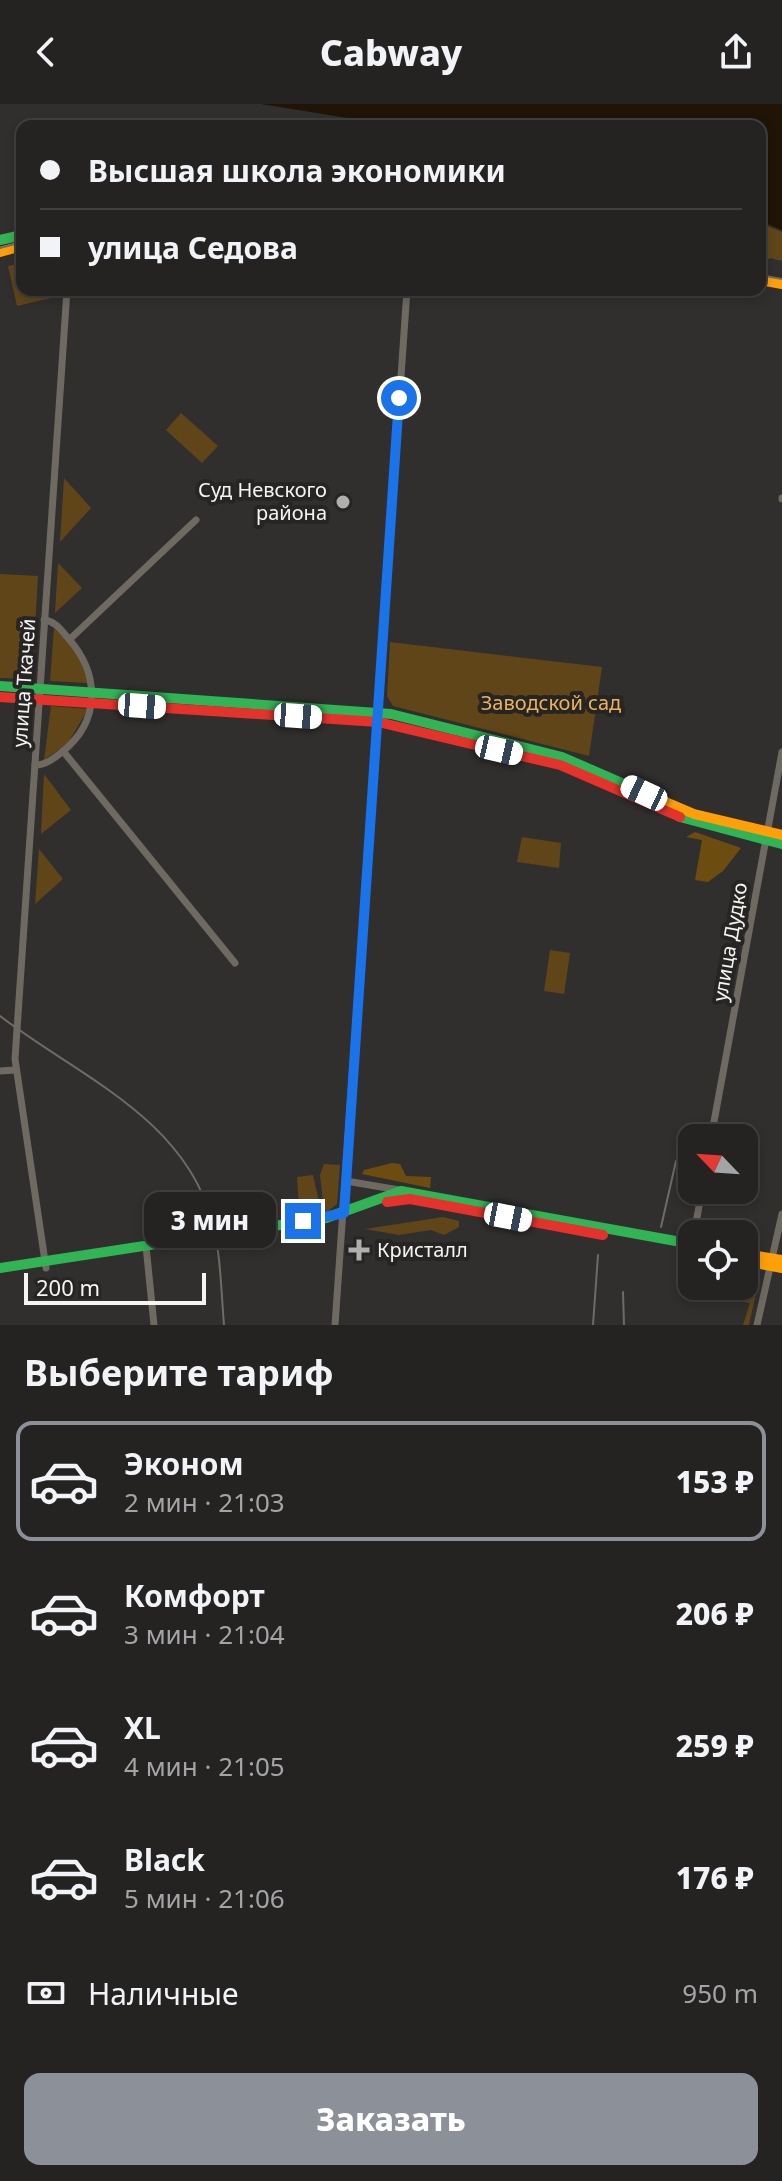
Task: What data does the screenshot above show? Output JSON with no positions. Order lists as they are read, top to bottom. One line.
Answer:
{"streets":{"street":["улица Ткачей","улица Дудко"]},"parks":["Заводской сад"],"places":{"other":["Суд Невского района"],"health":["Кристалл"]},"scale_bar":"200 m","north":"top left","page":{"header":"Cabway","banner":["Высшая школа экономики","улица Седова"],"bubble":"3 мин","scale":"200 m","heading":"Выберите тариф","list":[{"name":"Эконом","note":"2 мин · 21:03","value":"153 ₽"},{"name":"Комфорт","note":"3 мин · 21:04","value":"206 ₽"},{"name":"XL","note":"4 мин · 21:05","value":"259 ₽"},{"name":"Black","note":"5 мин · 21:06","value":"176 ₽"}],"pay":["Наличные","950 m"],"buttons":"Заказать"}}
